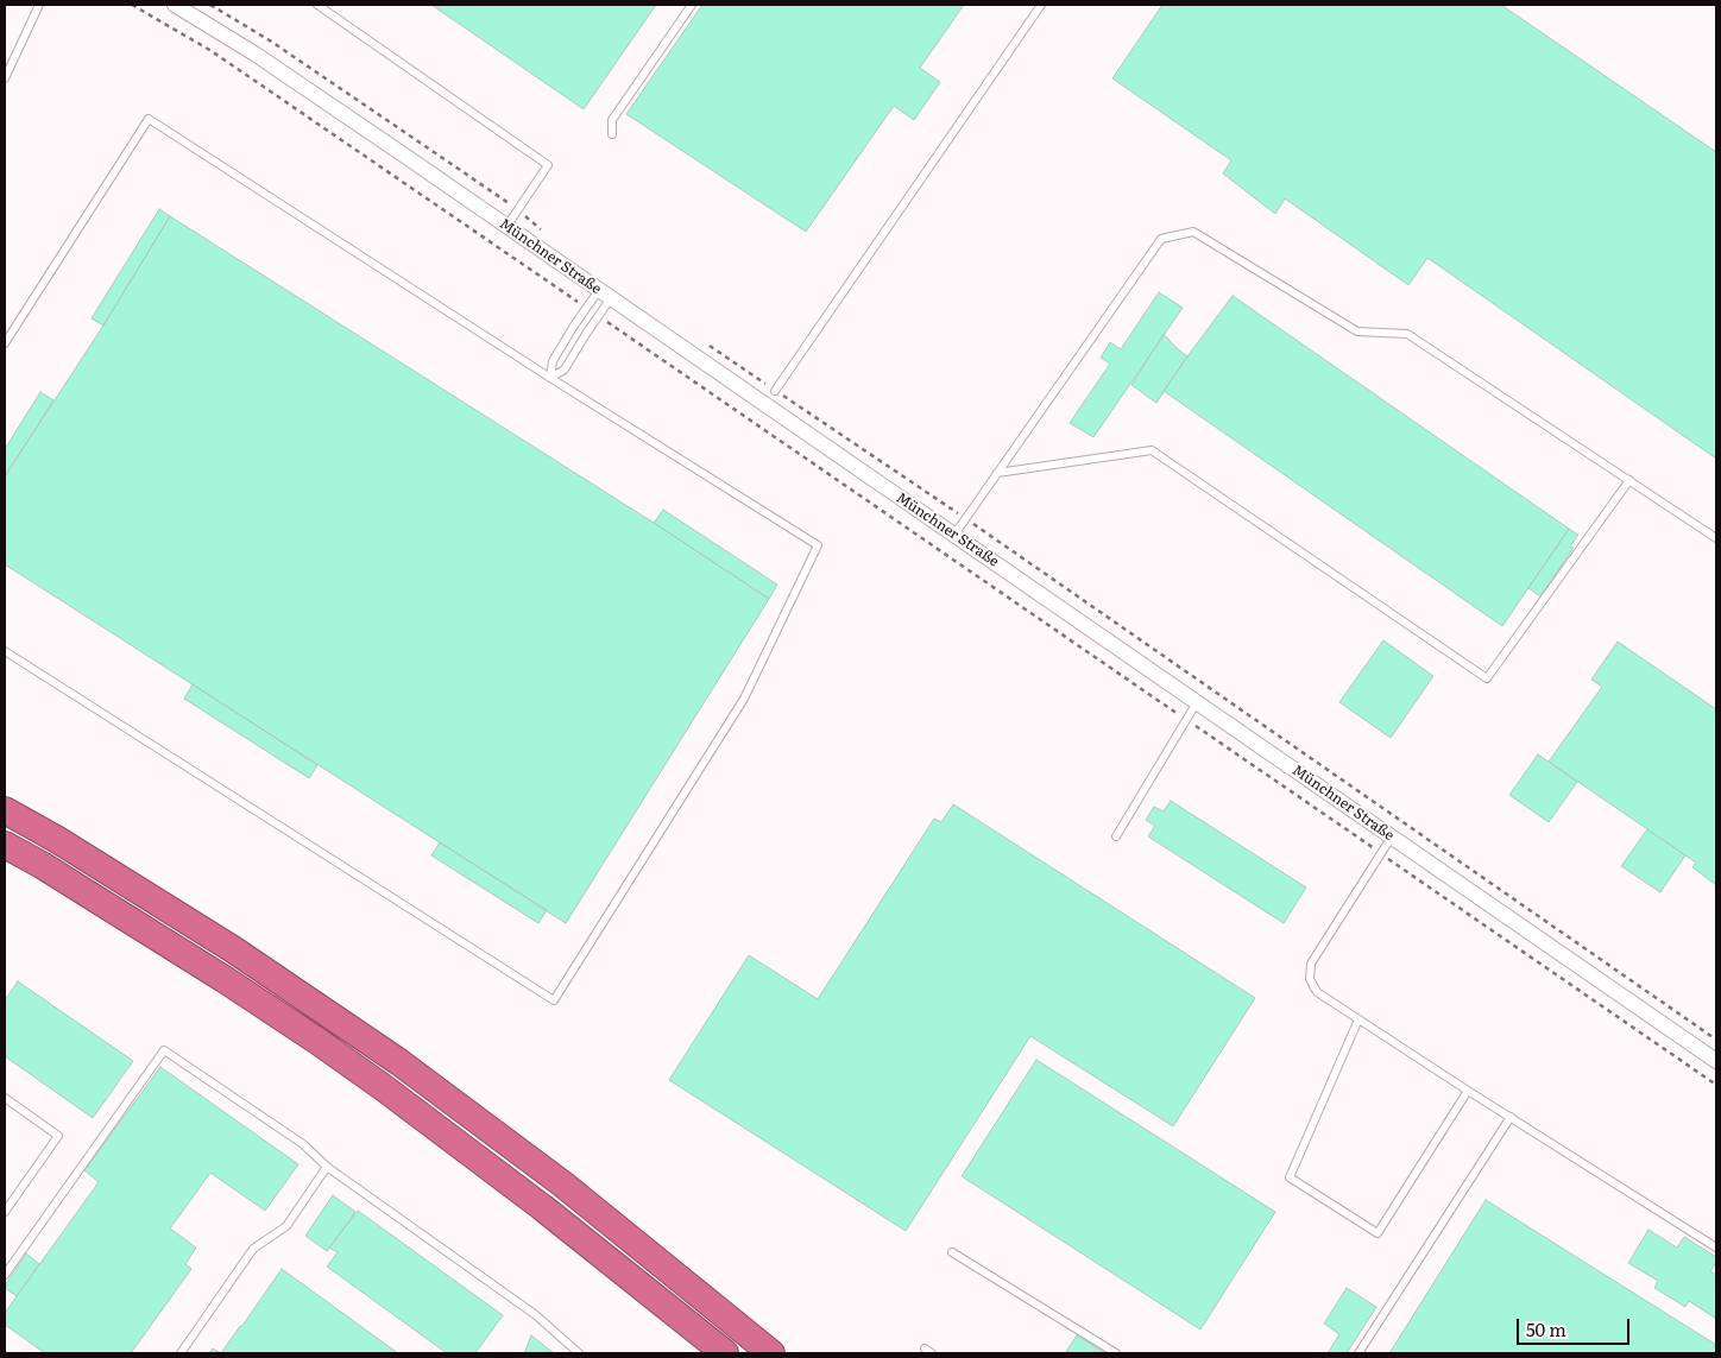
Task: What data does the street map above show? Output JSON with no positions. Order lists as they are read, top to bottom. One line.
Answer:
{"streets":{"street":["Münchner Straße"]},"scale_bar":"50 m"}
